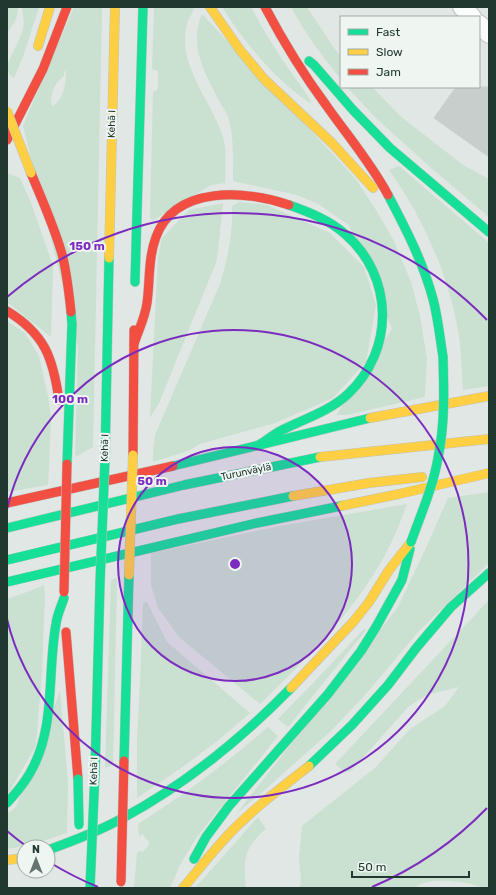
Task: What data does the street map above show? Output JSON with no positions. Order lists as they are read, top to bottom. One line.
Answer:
{"streets":{"highway":["Kehä I","Turunväylä"]},"legend":["Fast","Slow","Jam"],"scale_bar":"50 m","north":"top","rings":["150 m","100 m","50 m"]}
